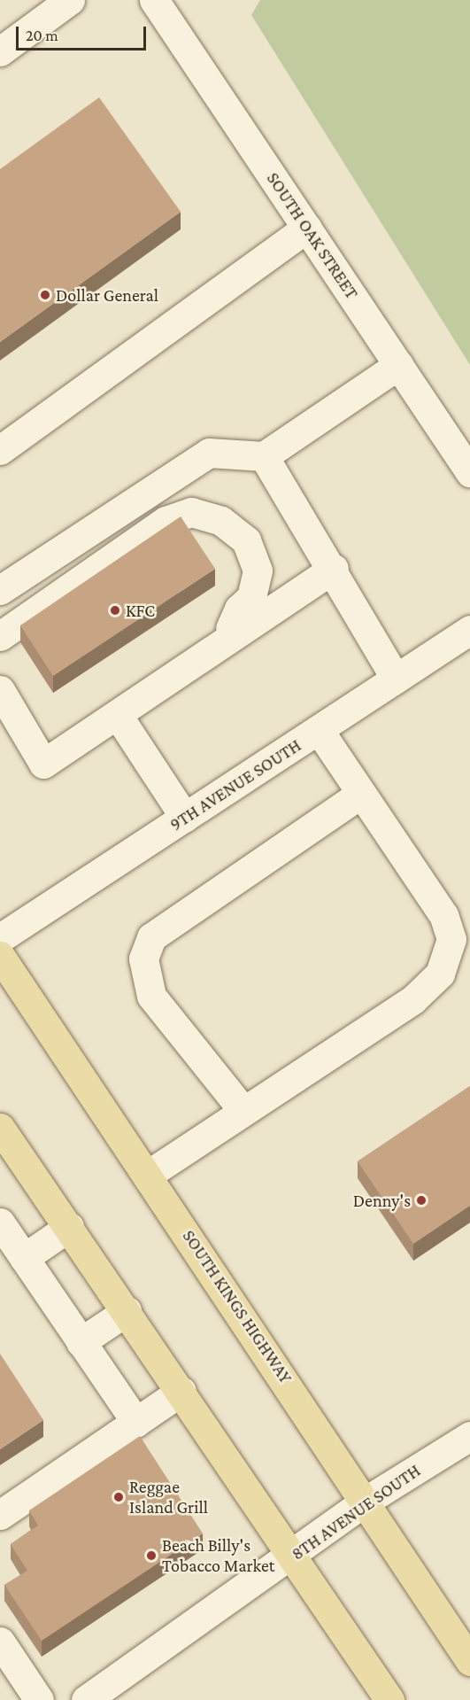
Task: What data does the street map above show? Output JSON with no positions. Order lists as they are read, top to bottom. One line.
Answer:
{"streets":{"main road":["SOUTH KINGS HIGHWAY"],"street":["SOUTH OAK STREET","9TH AVENUE SOUTH","8TH AVENUE SOUTH"]},"crossings":[["SOUTH KINGS HIGHWAY","8TH AVENUE SOUTH"]],"places":["Dollar General","KFC","Denny's","Reggae Island Grill","Beach Billy's Tobacco Market"],"scale_bar":"20 m"}
